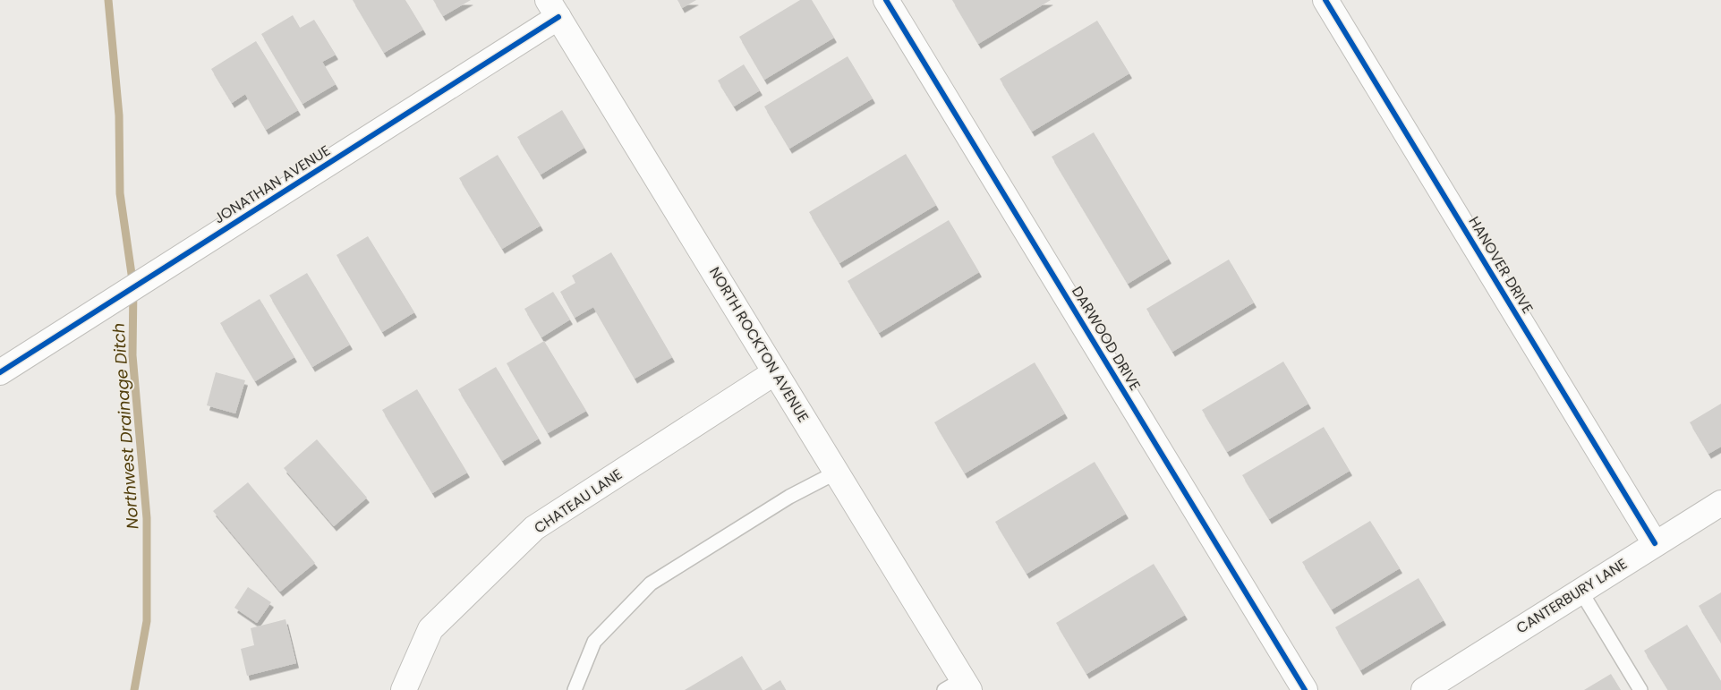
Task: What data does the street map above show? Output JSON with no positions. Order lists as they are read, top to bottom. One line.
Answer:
{"streets":{"street":["JONATHAN AVENUE","HANOVER DRIVE","DARWOOD DRIVE","NORTH ROCKTON AVENUE","CHATEAU LANE","CANTERBURY LANE"]},"crossings":[["JONATHAN AVENUE","NORTH ROCKTON AVENUE"],["HANOVER DRIVE","CANTERBURY LANE"],["NORTH ROCKTON AVENUE","CHATEAU LANE"]],"water":["Northwest Drainage Ditch"]}
